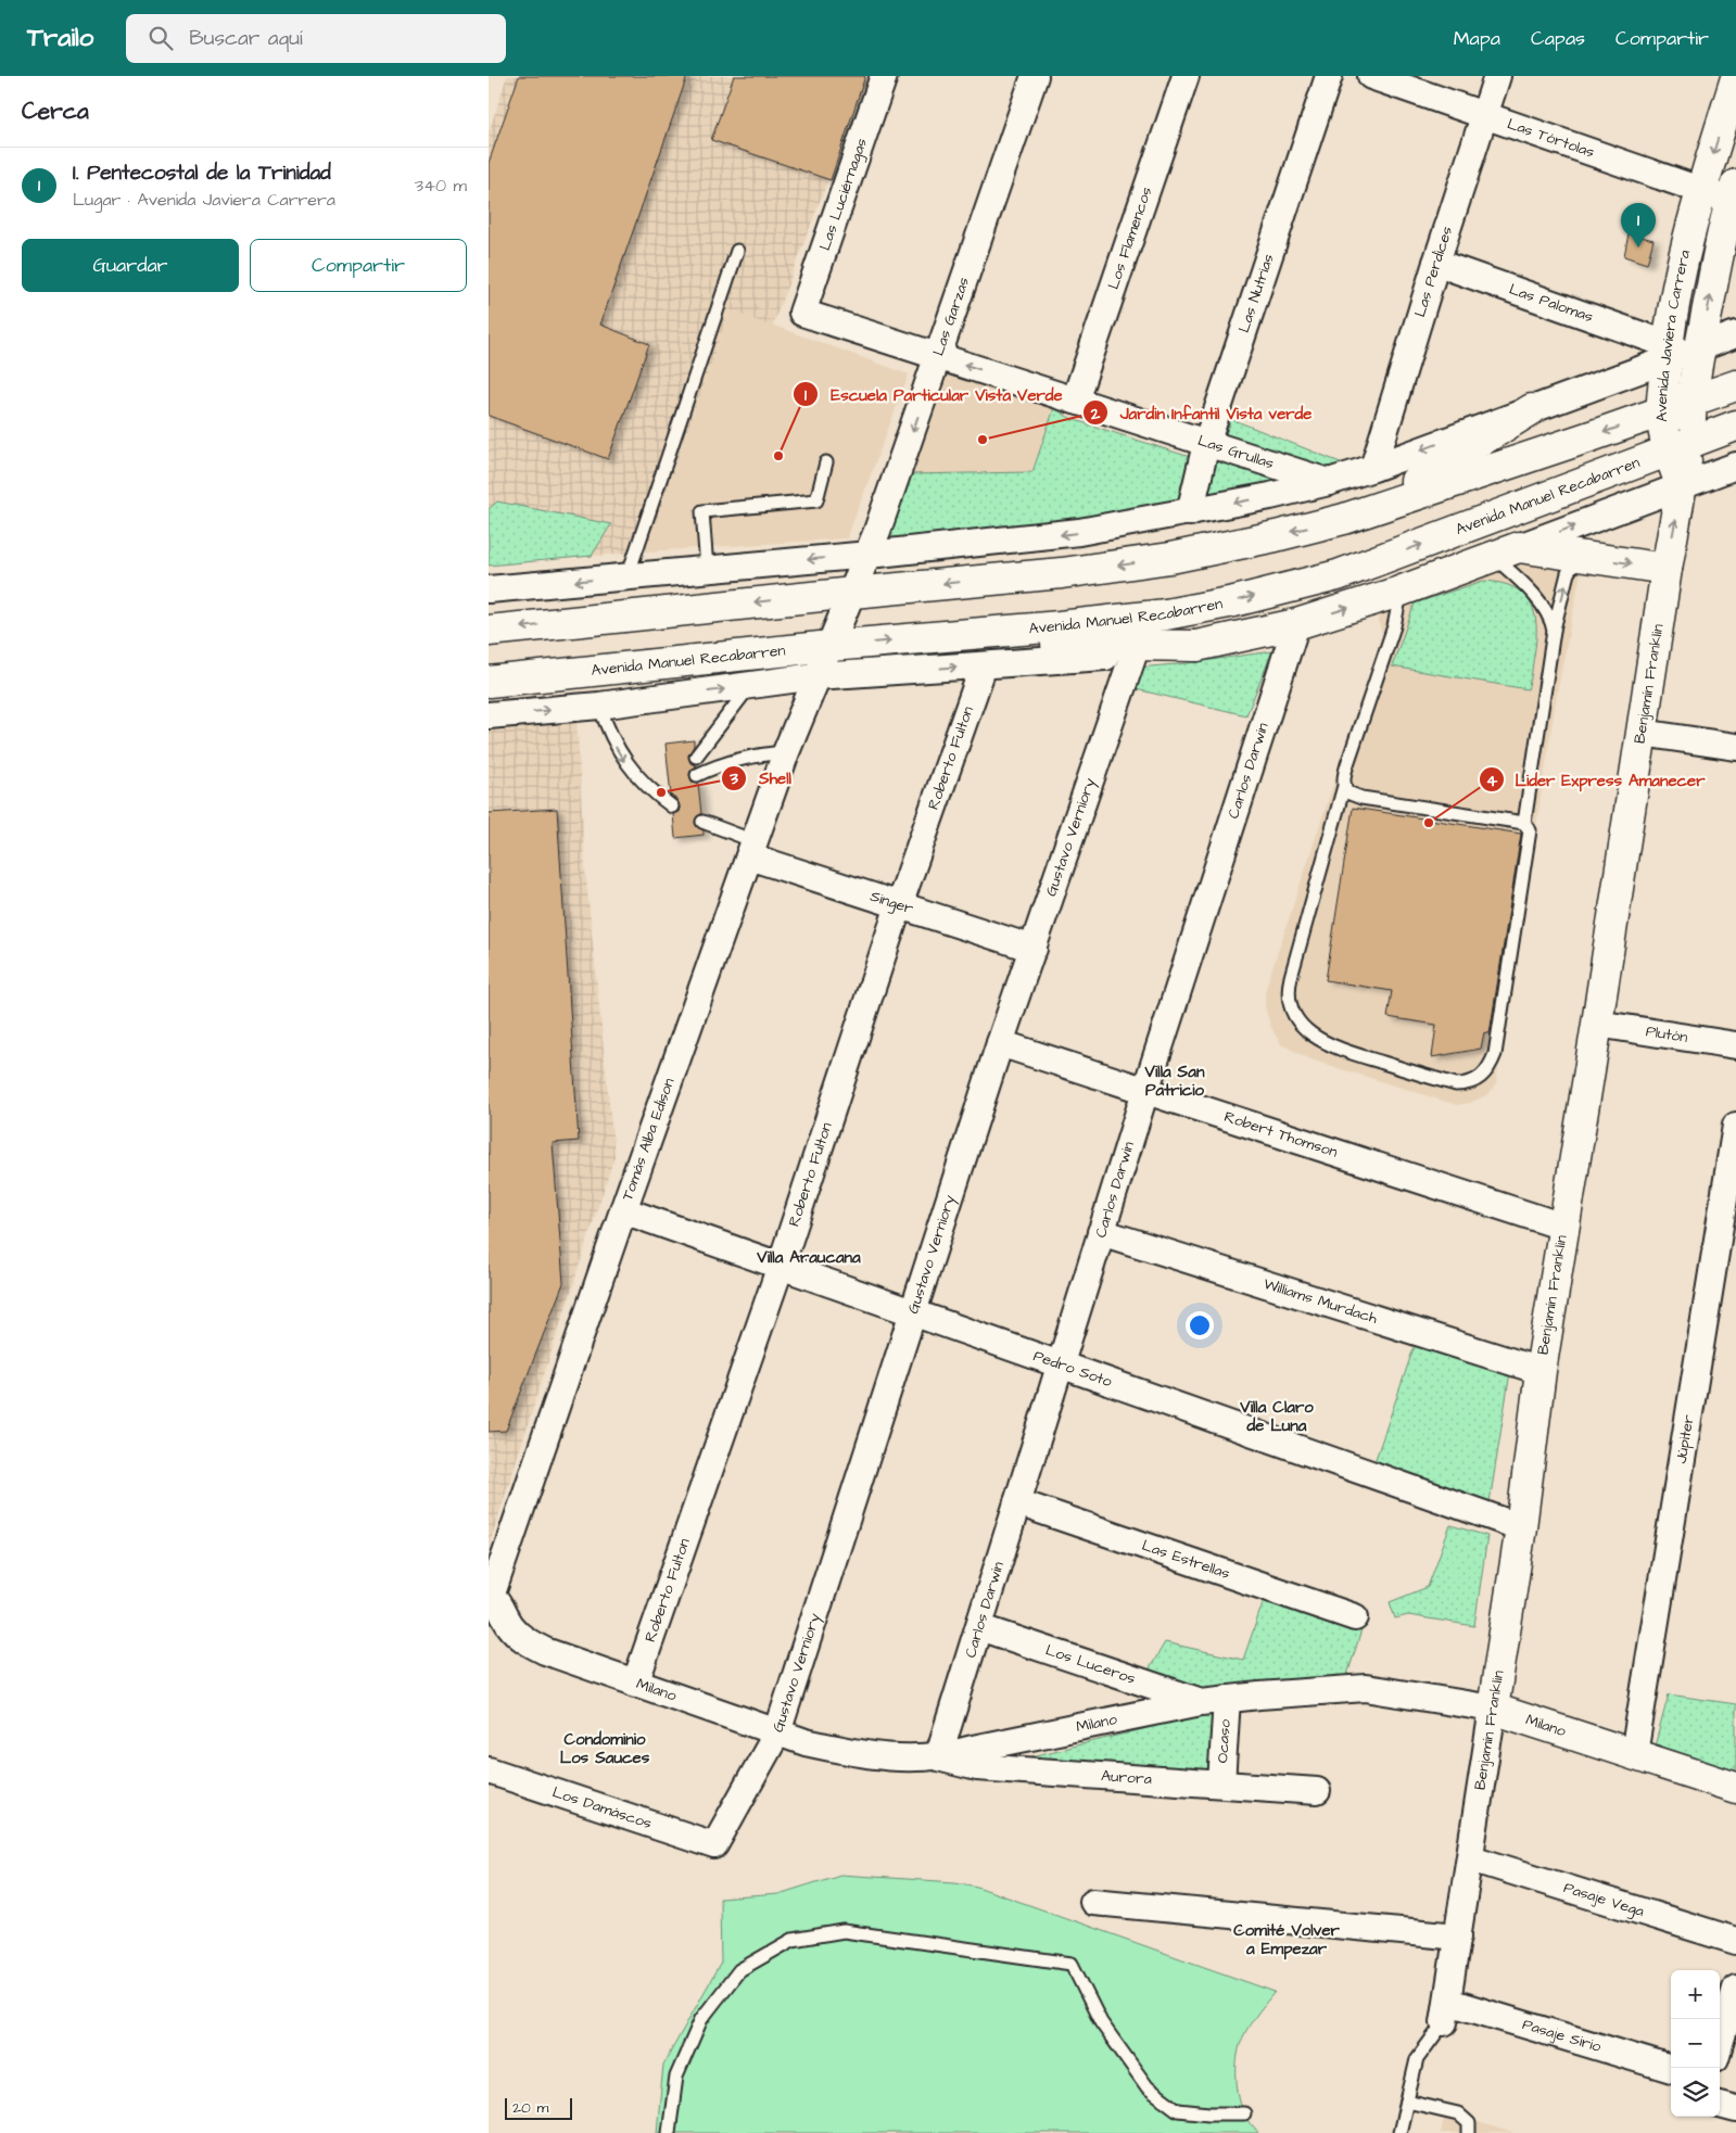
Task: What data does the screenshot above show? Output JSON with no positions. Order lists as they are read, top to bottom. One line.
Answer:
{"streets":{"main road":["Avenida Javiera Carrera","Avenida Manuel Recabarren","Benjamín Franklin","Milano"],"street":["Las Tórtolas","Las Luciérnagas","Los Flamencos","Las Perdices","Las Nutrias","Las Palomas","Las Garzas","Las Grullas","Roberto Fulton","Carlos Darwin","Gustavo Verniory","Singer","Plutón","Robert Thomson","Tomás Alba Edison","Williams Murdach","Pedro Soto","Júpiter","Las Estrellas","Los Luceros","Ocaso","Aurora","Los Damáscos","Pasaje Vega","Pasaje Sirio"]},"crossings":[["Las Tórtolas","Las Perdices"],["Las Tórtolas","Avenida Javiera Carrera"],["Las Luciérnagas","Las Grullas"],["Los Flamencos","Las Grullas"],["Las Perdices","Las Palomas"],["Las Nutrias","Las Grullas"],["Las Palomas","Avenida Javiera Carrera"],["Las Garzas","Las Grullas"],["Las Garzas","Avenida Manuel Recabarren"],["Las Garzas","Tomás Alba Edison"],["Avenida Javiera Carrera","Avenida Manuel Recabarren"],["Avenida Javiera Carrera","Benjamín Franklin"],["Avenida Manuel Recabarren","Benjamín Franklin"],["Avenida Manuel Recabarren","Roberto Fulton"],["Avenida Manuel Recabarren","Carlos Darwin"],["Avenida Manuel Recabarren","Gustavo Verniory"],["Avenida Manuel Recabarren","Tomás Alba Edison"],["Benjamín Franklin","Plutón"],["Benjamín Franklin","Robert Thomson"],["Benjamín Franklin","Williams Murdach"],["Benjamín Franklin","Pedro Soto"],["Benjamín Franklin","Milano"],["Benjamín Franklin","Pasaje Vega"],["Benjamín Franklin","Pasaje Sirio"],["Roberto Fulton","Singer"],["Roberto Fulton","Pedro Soto"],["Roberto Fulton","Milano"],["Carlos Darwin","Robert Thomson"],["Carlos Darwin","Williams Murdach"],["Carlos Darwin","Pedro Soto"],["Carlos Darwin","Las Estrellas"],["Carlos Darwin","Los Luceros"],["Carlos Darwin","Milano"],["Carlos Darwin","Aurora"],["Gustavo Verniory","Singer"],["Gustavo Verniory","Robert Thomson"],["Gustavo Verniory","Pedro Soto"],["Gustavo Verniory","Milano"],["Gustavo Verniory","Los Damáscos"],["Singer","Tomás Alba Edison"],["Tomás Alba Edison","Pedro Soto"],["Tomás Alba Edison","Milano"],["Júpiter","Milano"],["Los Luceros","Milano"],["Milano","Ocaso"],["Milano","Aurora"],["Ocaso","Aurora"]],"districts":["Villa San Patricio","Villa Araucana","Villa Claro de Luna","Condominio Los Sauces","Comité Volver a Empezar"],"places":["Jardin Infantil Vista verde","Escuela Particular Vista Verde","Shell","Lider Express Amanecer"],"scale_bar":"20 m","page":{"header":"Trailo","search":"Buscar aquí","nav":["Mapa","Capas","Compartir"],"heading":"Cerca","list":[{"mark":"1","name":"I. Pentecostal de la Trinidad","note":"Lugar · Avenida Javiera Carrera","value":"340 m"}],"pins":"1","buttons":["Guardar","Compartir"],"map_buttons":["+","−"],"scale":"20 m"}}
